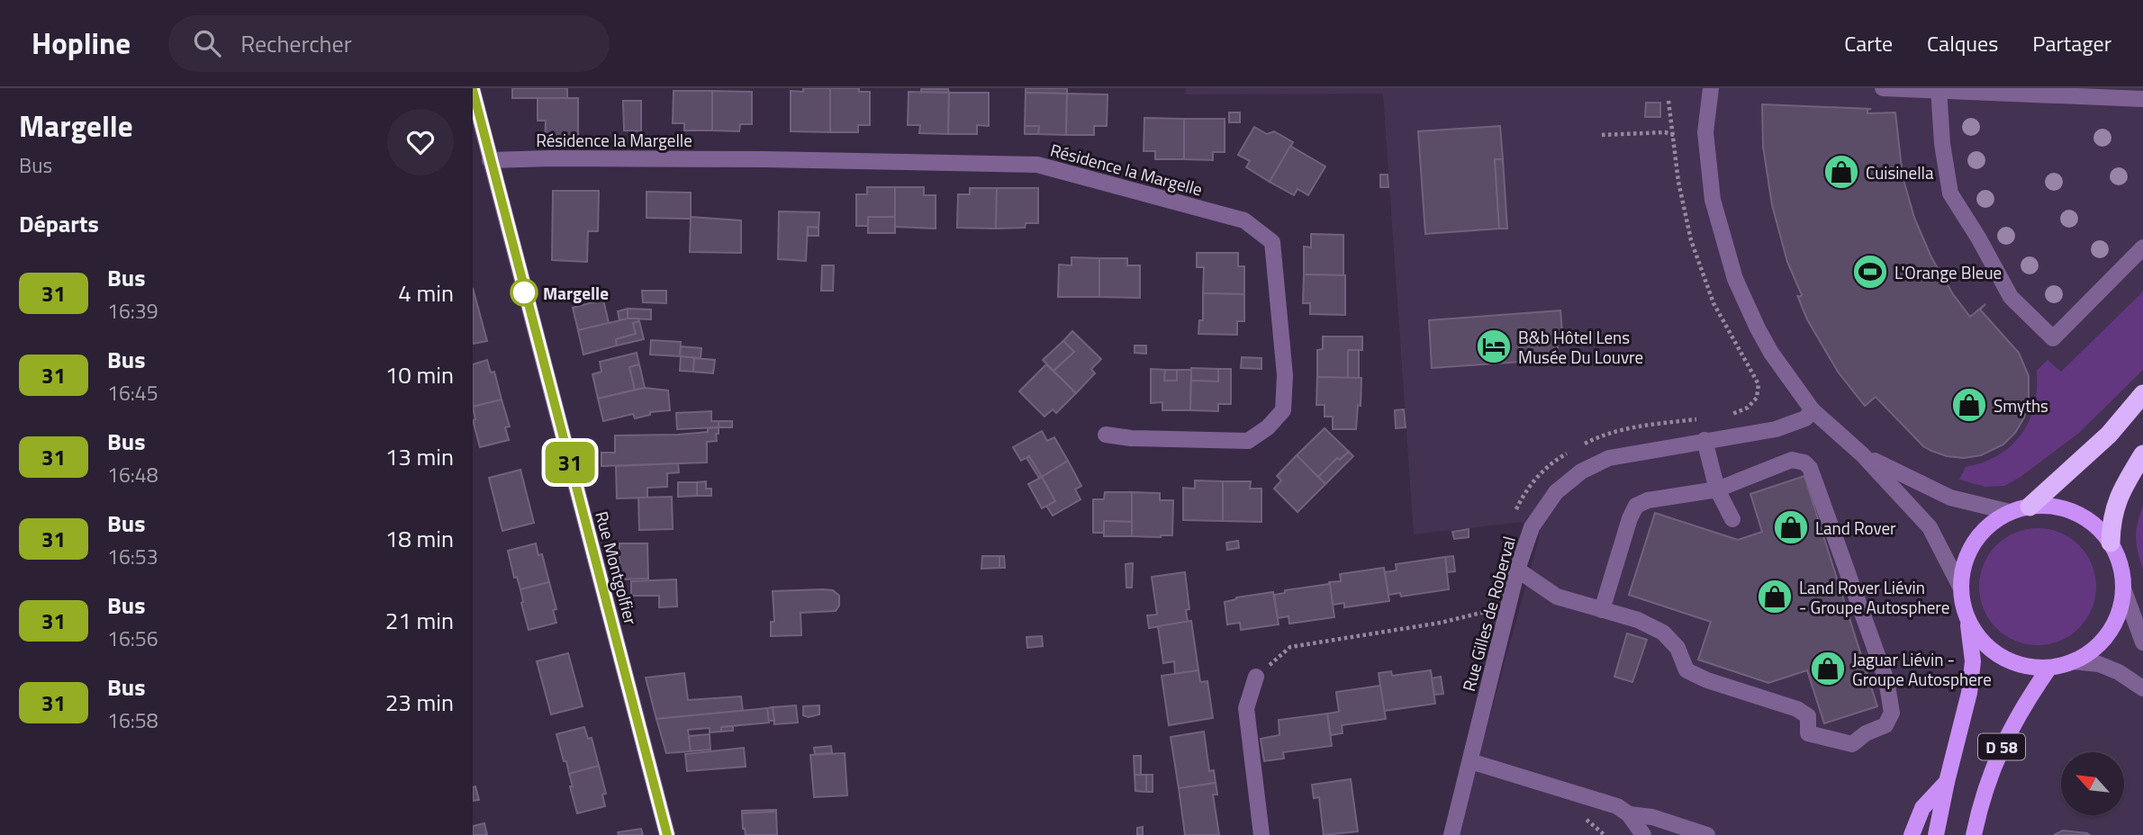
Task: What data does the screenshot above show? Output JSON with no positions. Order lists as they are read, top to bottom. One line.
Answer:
{"streets":{"main road":["D 58"],"street":["Résidence la Margelle","Rue Montgolfier","Rue Gilles de Roberval"]},"crossings":[["Résidence la Margelle","Rue Montgolfier"]],"places":{"shop":["Cuisinella","Smyths","Land Rover","Land Rover Liévin - Groupe Autosphere","Jaguar Liévin - Groupe Autosphere"],"sports":["L'Orange Bleue"],"other":["Margelle"],"hotel":["B&b Hôtel Lens Musée Du Louvre"]},"lines":["bus line 31"],"north":"top left","page":{"header":"Hopline","search":"Rechercher","nav":["Carte","Calques","Partager"],"heading":[["Margelle","Bus"],"Départs"],"on_map":"31","list":[{"mark":"31","name":"Bus","note":"16:39","value":"4 min"},{"mark":"31","name":"Bus","note":"16:45","value":"10 min"},{"mark":"31","name":"Bus","note":"16:48","value":"13 min"},{"mark":"31","name":"Bus","note":"16:53","value":"18 min"},{"mark":"31","name":"Bus","note":"16:56","value":"21 min"},{"mark":"31","name":"Bus","note":"16:58","value":"23 min"}]}}
